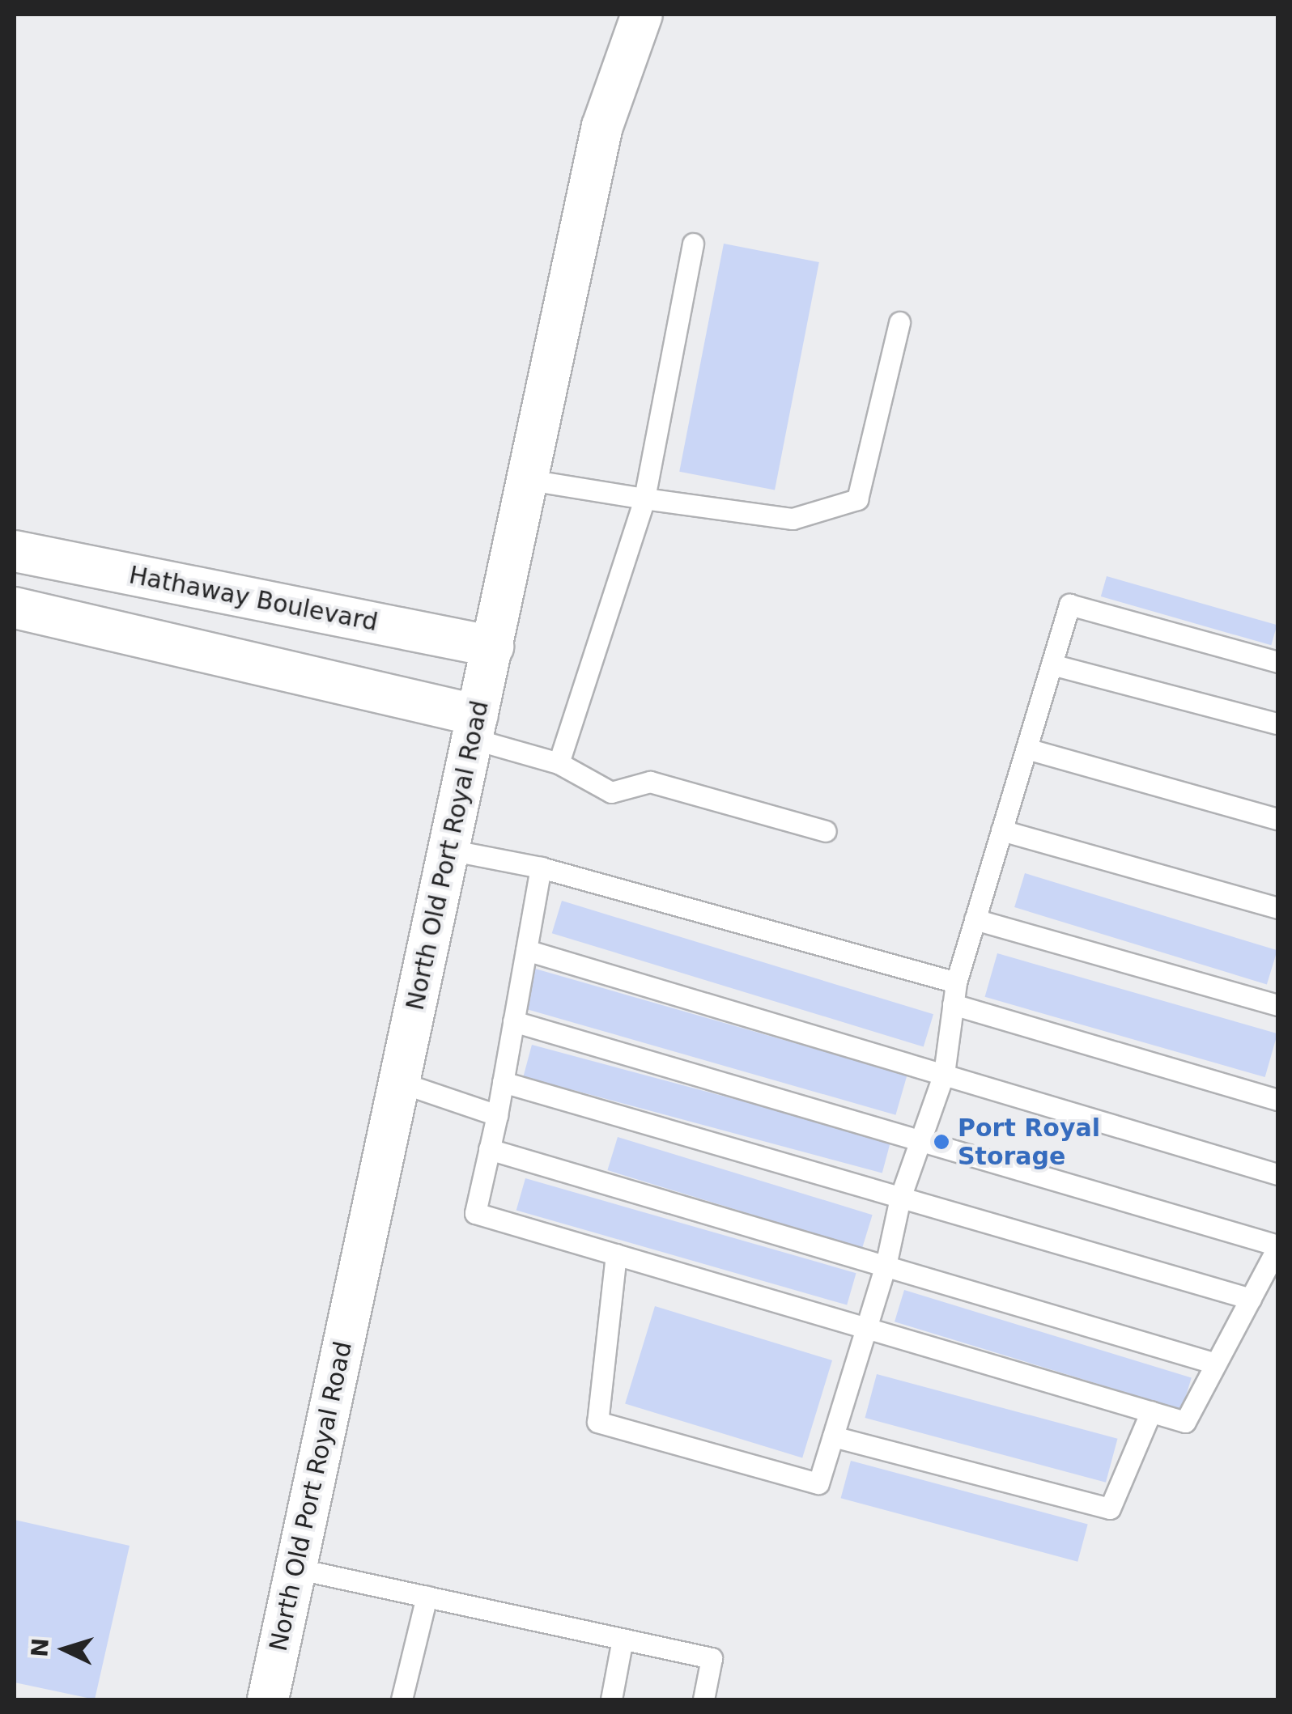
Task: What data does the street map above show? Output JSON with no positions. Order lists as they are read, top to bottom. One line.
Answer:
{"streets":{"street":["Hathaway Boulevard","North Old Port Royal Road"]},"crossings":[["Hathaway Boulevard","North Old Port Royal Road"]],"places":["Port Royal Storage"],"north":"left"}
